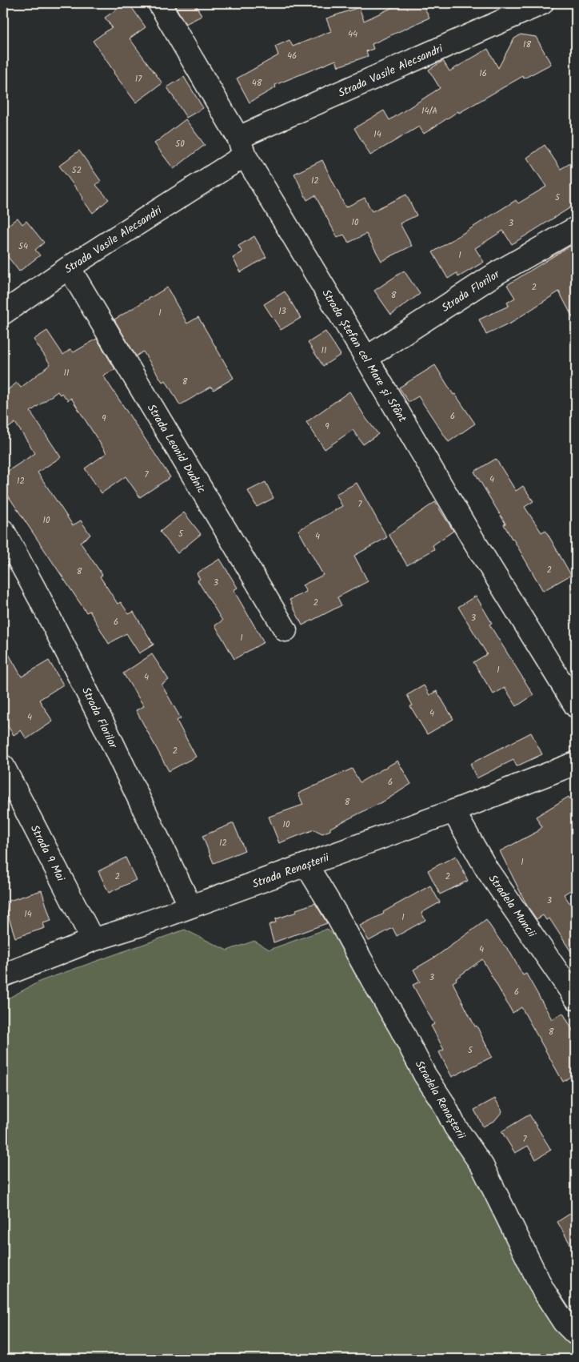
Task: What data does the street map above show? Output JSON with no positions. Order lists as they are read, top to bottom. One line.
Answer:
{"streets":{"street":["Strada Vasile Alecsandri","Strada Florilor","Strada Ștefan cel Mare și Sfânt","Strada Leonid Dudnic","Strada 9 Mai","Strada Renașterii","Stradela Muncii","Stradela Renașterii"]},"crossings":[["Strada Vasile Alecsandri","Strada Ștefan cel Mare și Sfânt"],["Strada Vasile Alecsandri","Strada Leonid Dudnic"],["Strada Florilor","Strada Ștefan cel Mare și Sfânt"],["Strada Florilor","Strada Renașterii"],["Strada 9 Mai","Strada Renașterii"],["Strada Renașterii","Stradela Muncii"],["Strada Renașterii","Stradela Renașterii"]],"house_numbers":["44","18","46","16","17","48","14/A","14","50","52","12","5","10","3","54","1","2","8","13","1","11","11","8","6","9","9","7","4","12","7","10","5","4","2","8","3","2","3","6","1","1","4","4","4","2","6","8","10","12","1","2","2","3","14","1","4","3","6","8","5","7"]}
